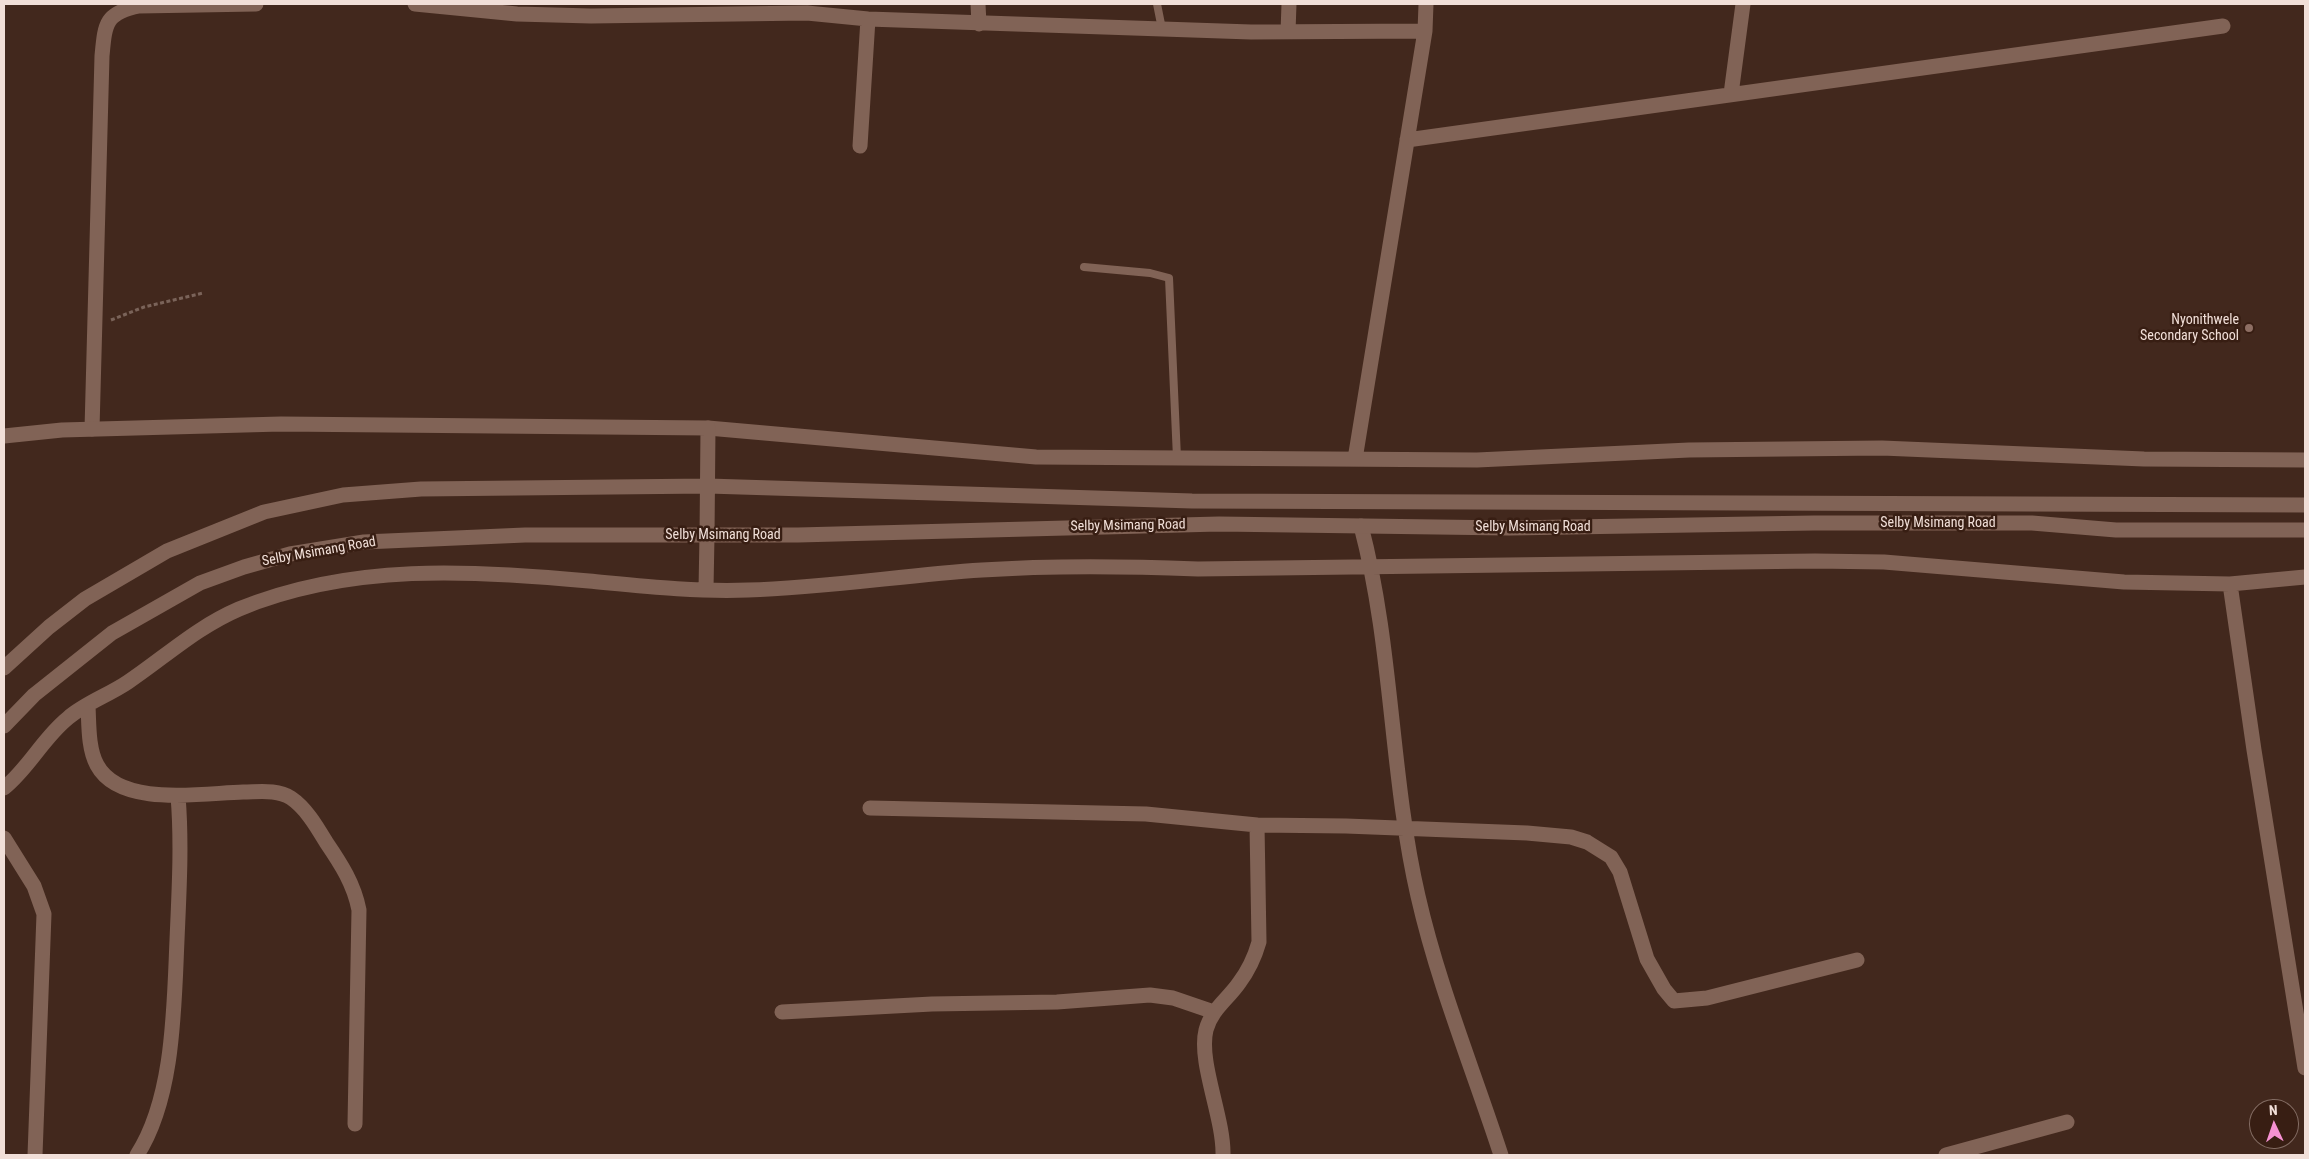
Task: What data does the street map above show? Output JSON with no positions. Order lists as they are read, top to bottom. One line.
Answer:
{"streets":{"street":["Selby Msimang Road"]},"places":["Nyonithwele Secondary School"],"north":"top"}
